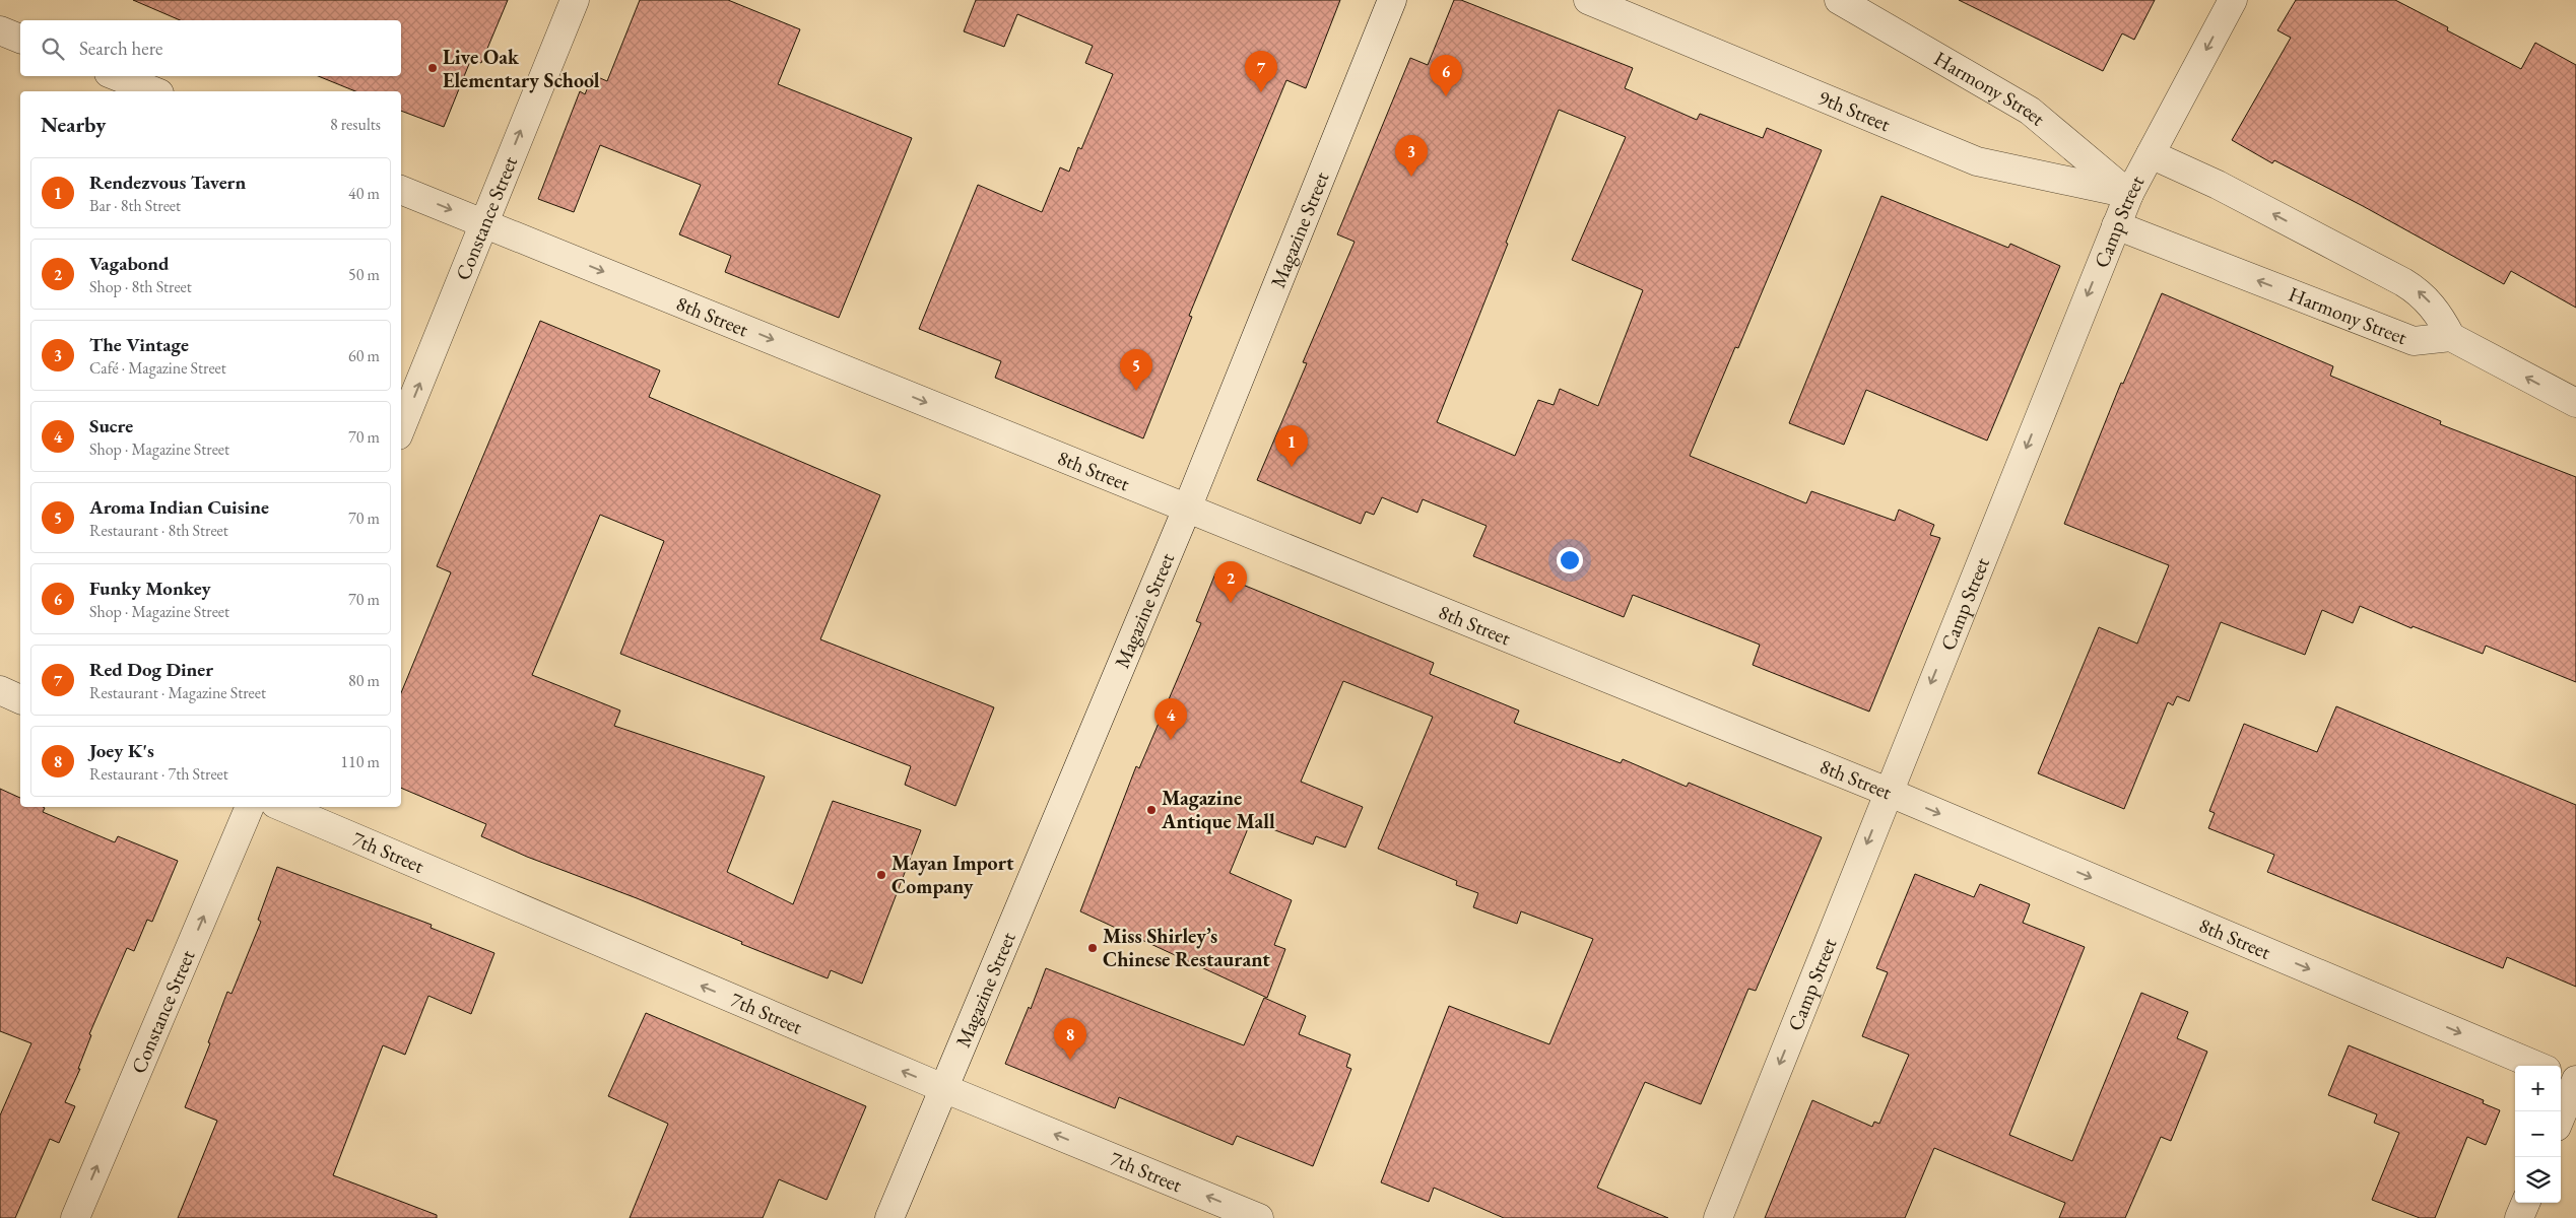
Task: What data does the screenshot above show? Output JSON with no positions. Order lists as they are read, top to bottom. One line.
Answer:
{"streets":{"street":["Harmony Street","9th Street","Constance Street","Camp Street","Magazine Street","8th Street","7th Street"]},"crossings":[["Harmony Street","9th Street"],["Harmony Street","Camp Street"],["9th Street","Camp Street"],["Constance Street","8th Street"],["Camp Street","8th Street"],["Magazine Street","8th Street"],["Magazine Street","7th Street"]],"one_way":["Constance Street","Camp Street","8th Street","7th Street"],"places":["Live Oak Elementary School","Magazine Antique Mall","Mayan Import Company","Miss Shirley’s Chinese Restaurant"],"page":{"search":"Search here","pins":["7","6","3","5","1","2","4","8"],"heading":["Nearby","8 results"],"list":[{"mark":"1","name":"Rendezvous Tavern","note":"Bar · 8th Street","value":"40 m"},{"mark":"2","name":"Vagabond","note":"Shop · 8th Street","value":"50 m"},{"mark":"3","name":"The Vintage","note":"Café · Magazine Street","value":"60 m"},{"mark":"4","name":"Sucre","note":"Shop · Magazine Street","value":"70 m"},{"mark":"5","name":"Aroma Indian Cuisine","note":"Restaurant · 8th Street","value":"70 m"},{"mark":"6","name":"Funky Monkey","note":"Shop · Magazine Street","value":"70 m"},{"mark":"7","name":"Red Dog Diner","note":"Restaurant · Magazine Street","value":"80 m"},{"mark":"8","name":"Joey K's","note":"Restaurant · 7th Street","value":"110 m"}],"map_buttons":["+","−"]}}
